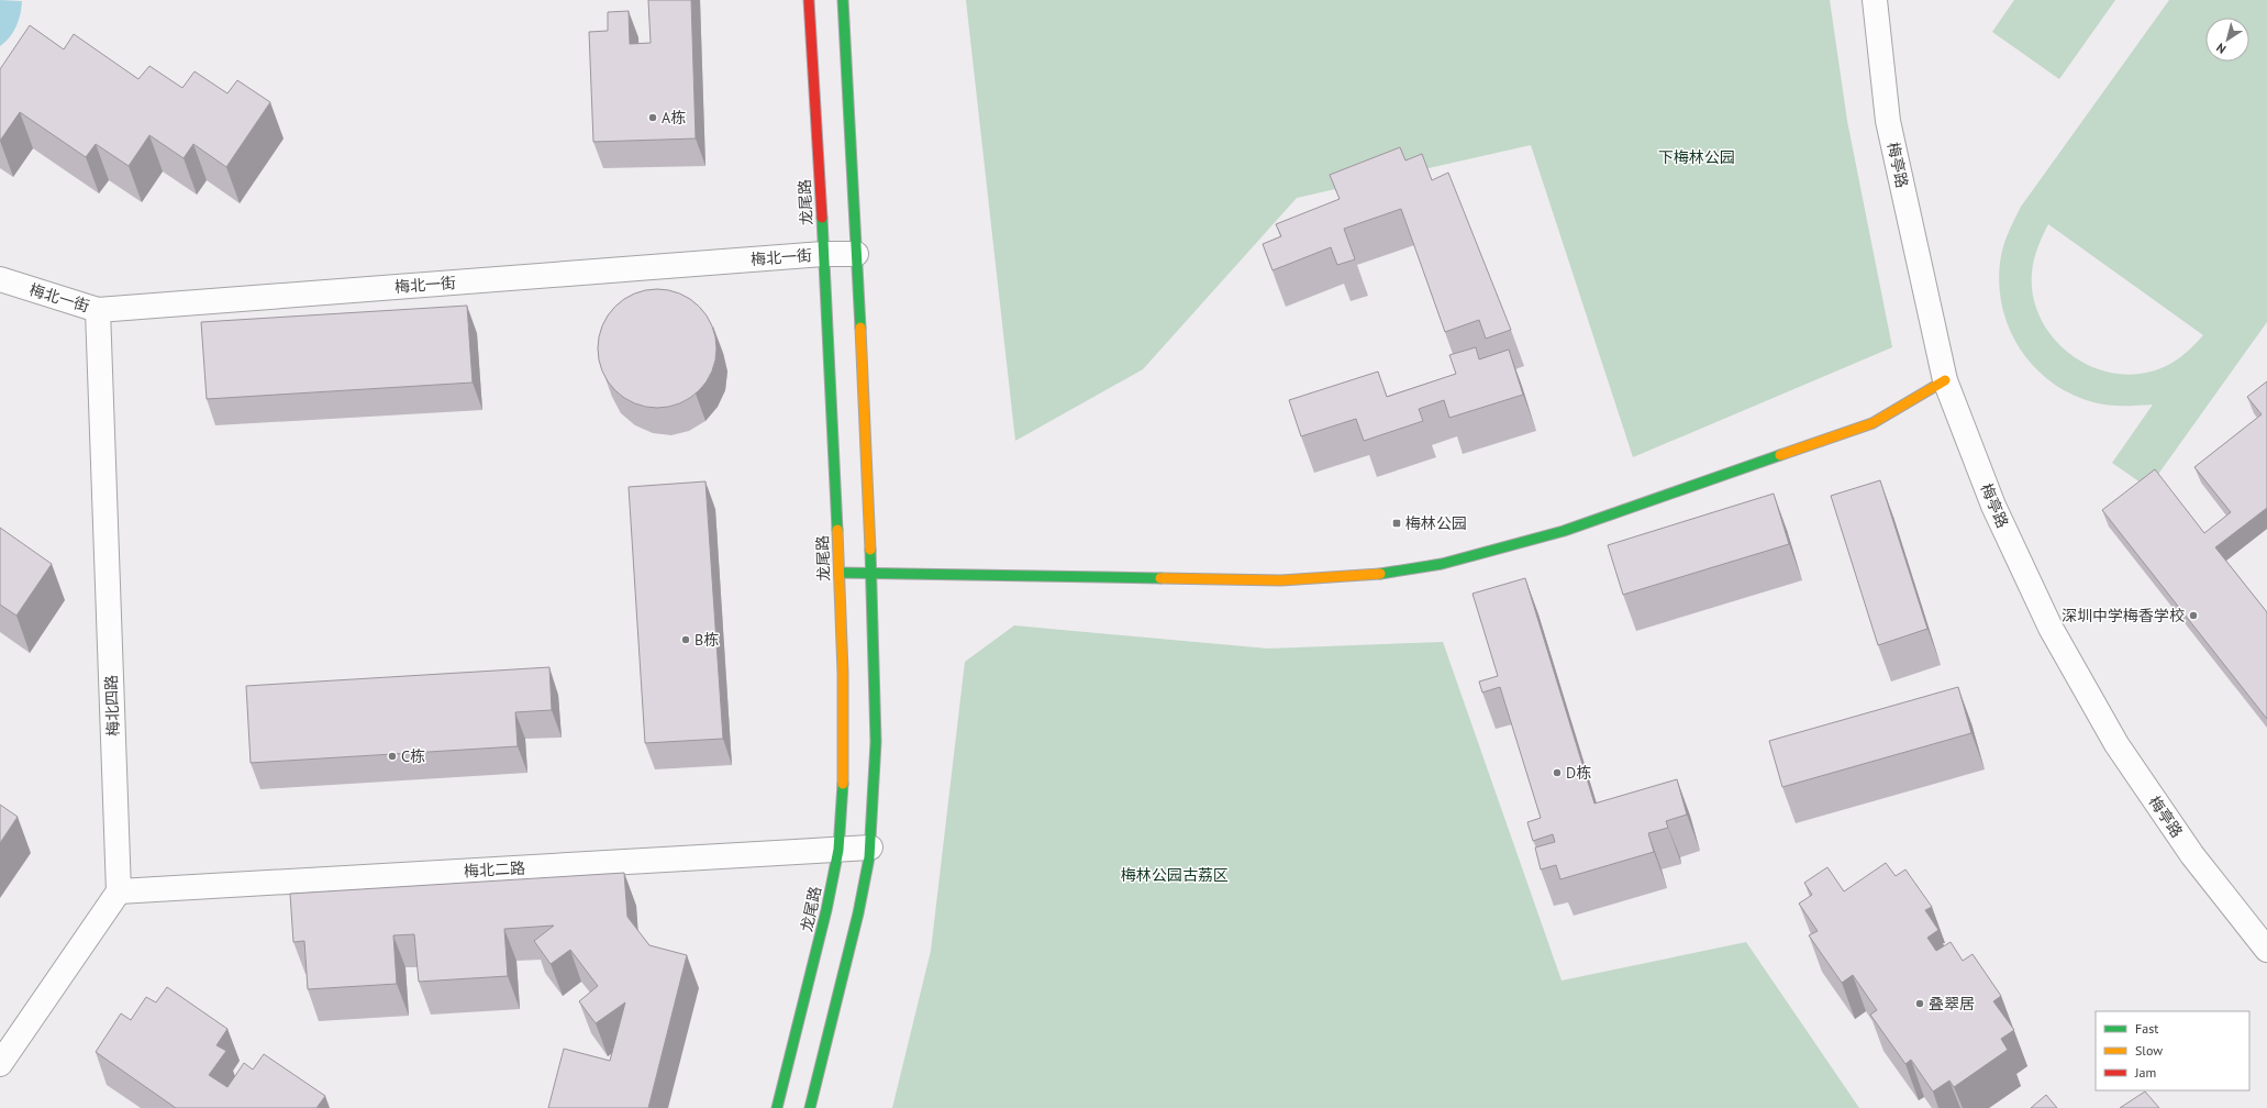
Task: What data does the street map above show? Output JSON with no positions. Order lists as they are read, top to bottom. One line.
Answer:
{"streets":{"street":["梅亭路","龙尾路","梅北一街","梅北四路","梅北二路"]},"crossings":[["龙尾路","梅北一街"],["龙尾路","梅北二路"],["梅北一街","梅北四路"],["梅北四路","梅北二路"]],"parks":["下梅林公园","梅林公园古荔区"],"places":{"other":["A栋","深圳中学梅香学校","B栋","C栋","D栋","叠翠居"],"transit":["梅林公园"]},"legend":["Fast","Slow","Jam"],"north":"bottom left"}
